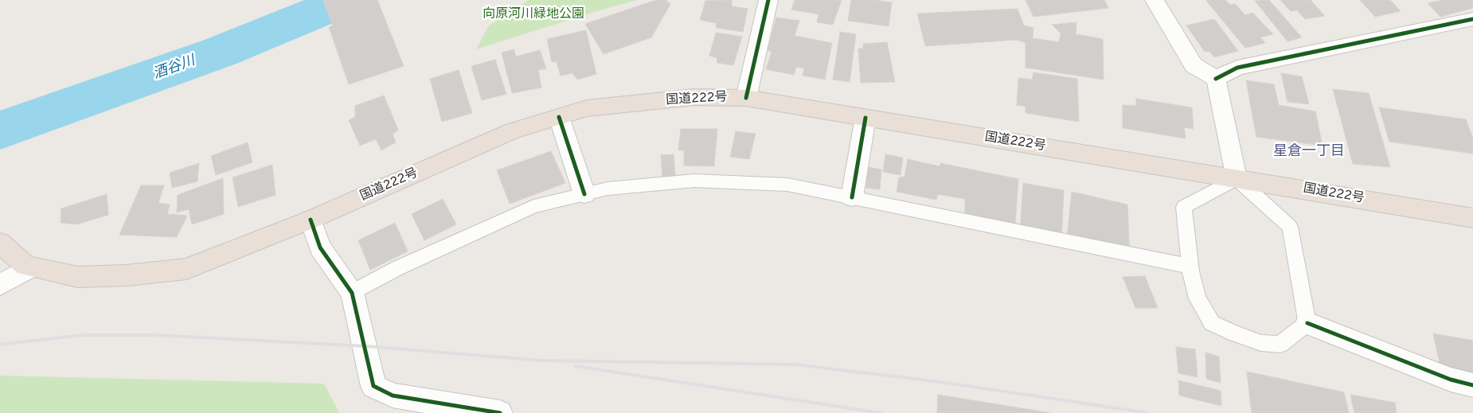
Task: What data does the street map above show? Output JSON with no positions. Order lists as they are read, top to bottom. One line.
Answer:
{"streets":{"highway":["国道222号"]},"districts":["星倉一丁目"],"water":["酒谷川"],"parks":["向原河川緑地公園"]}
